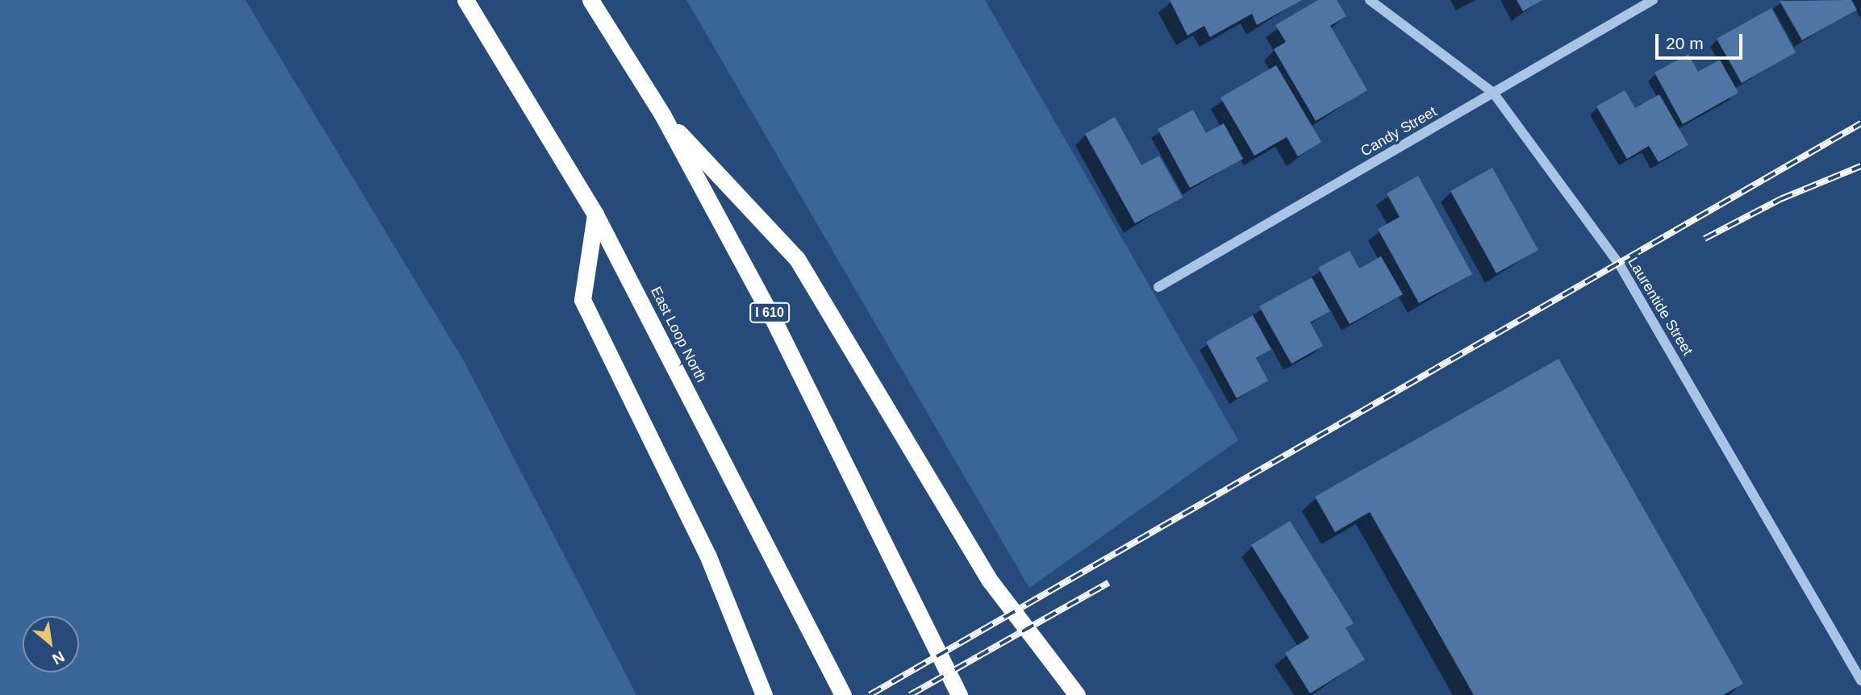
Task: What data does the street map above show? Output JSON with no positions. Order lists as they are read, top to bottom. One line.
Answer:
{"streets":{"highway":["I 610","East Loop North"],"street":["Candy Street","Laurentide Street"]},"crossings":[["Candy Street","Laurentide Street"]],"scale_bar":"20 m","north":"bottom right"}
